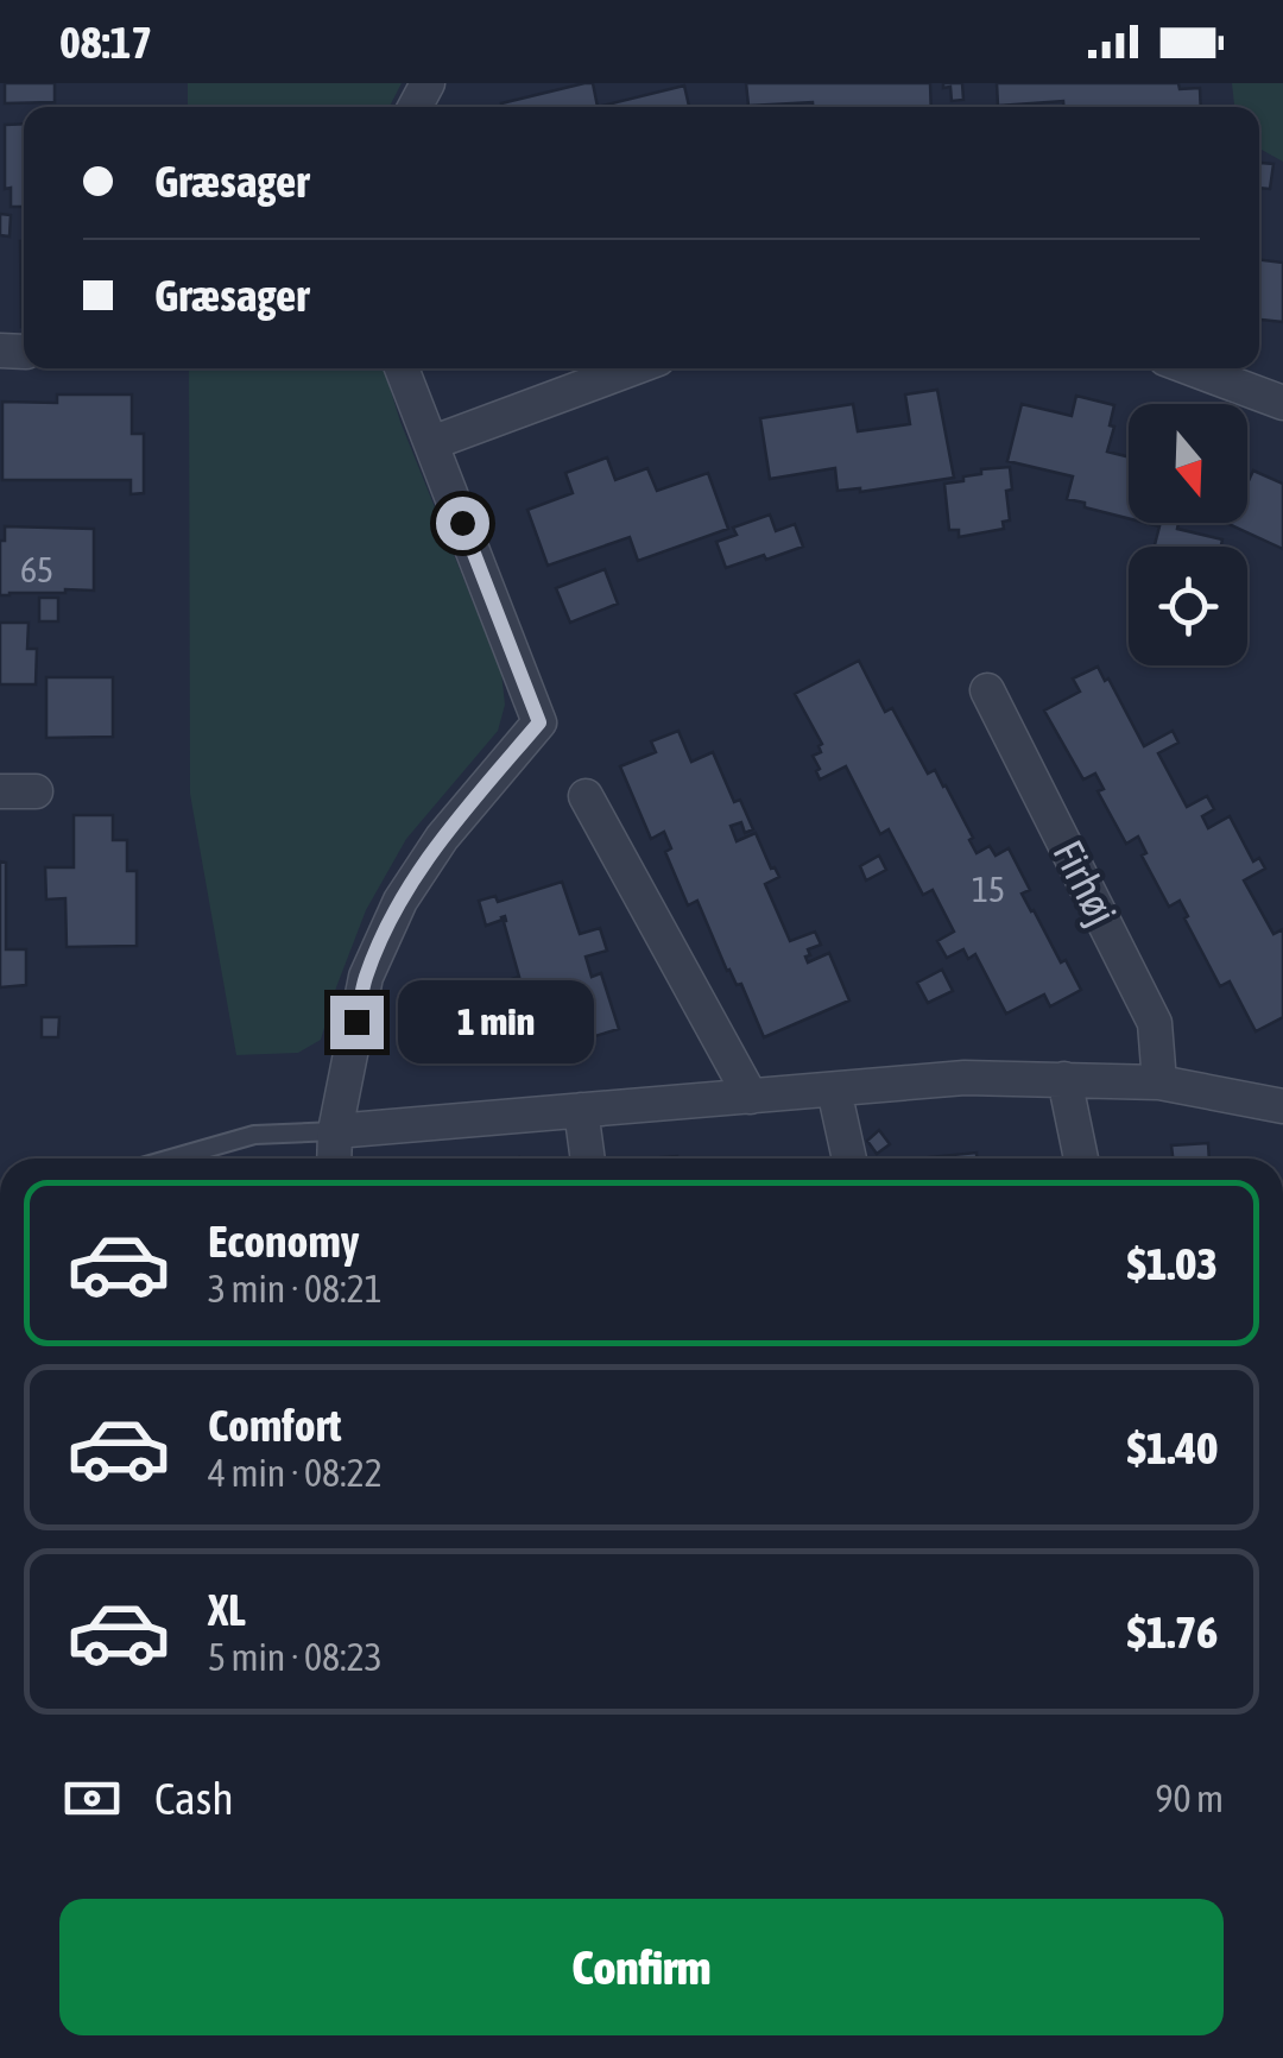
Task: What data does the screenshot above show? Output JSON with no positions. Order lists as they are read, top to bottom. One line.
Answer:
{"streets":{"street":["Firhøj"]},"house_numbers":["65","15"],"north":"bottom","page":{"status":"08:17","banner":["Græsager","Græsager"],"bubble":"1 min","list":[{"name":"Economy","note":"3 min · 08:21","value":"$1.03"},{"name":"Comfort","note":"4 min · 08:22","value":"$1.40"},{"name":"XL","note":"5 min · 08:23","value":"$1.76"}],"pay":["Cash","90 m"],"buttons":"Confirm"}}
